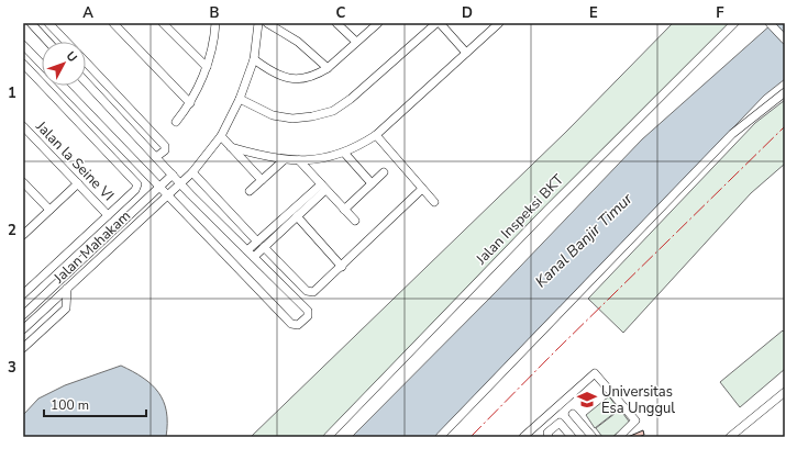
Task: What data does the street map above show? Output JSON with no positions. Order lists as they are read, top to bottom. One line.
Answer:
{"streets":{"street":["Jalan la Seine VI","Jalan Inspeksi BKT","Jalan Mahakam"]},"water":["Kanal Banjir Timur"],"places":{"school or university":["Universitas Esa Unggul"]},"scale_bar":"100 m","north":"top right","grid":{"columns":["A","B","C","D","E","F"],"rows":["1","2","3"]}}
